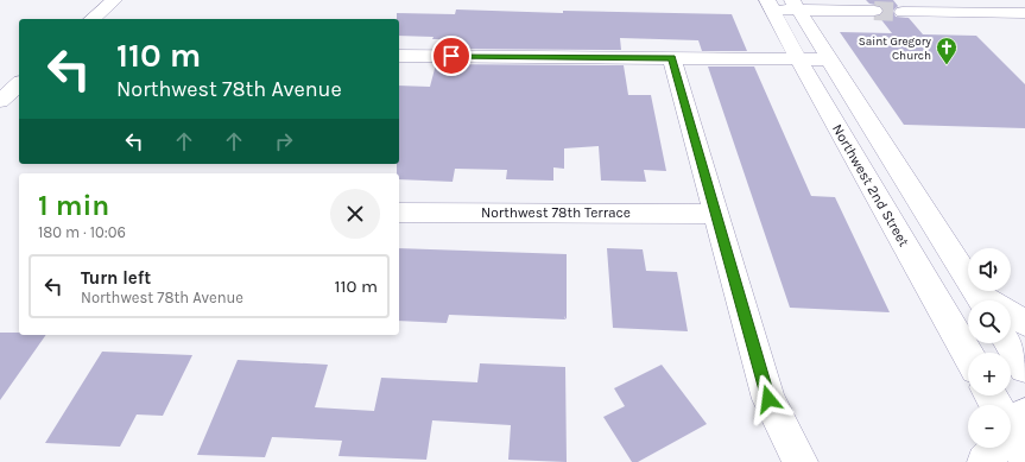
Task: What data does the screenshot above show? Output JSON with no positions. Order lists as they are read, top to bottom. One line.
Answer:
{"streets":{"street":["Northwest 2nd Street","Northwest 78th Terrace"]},"places":{"church":["Saint Gregory Church"]},"page":{"turn":["110 m","Northwest 78th Avenue"],"heading":["1 min","180 m · 10:06"],"map_buttons":["+","−"],"list":[{"name":"Turn left","note":"Northwest 78th Avenue","value":"110 m"}]}}
